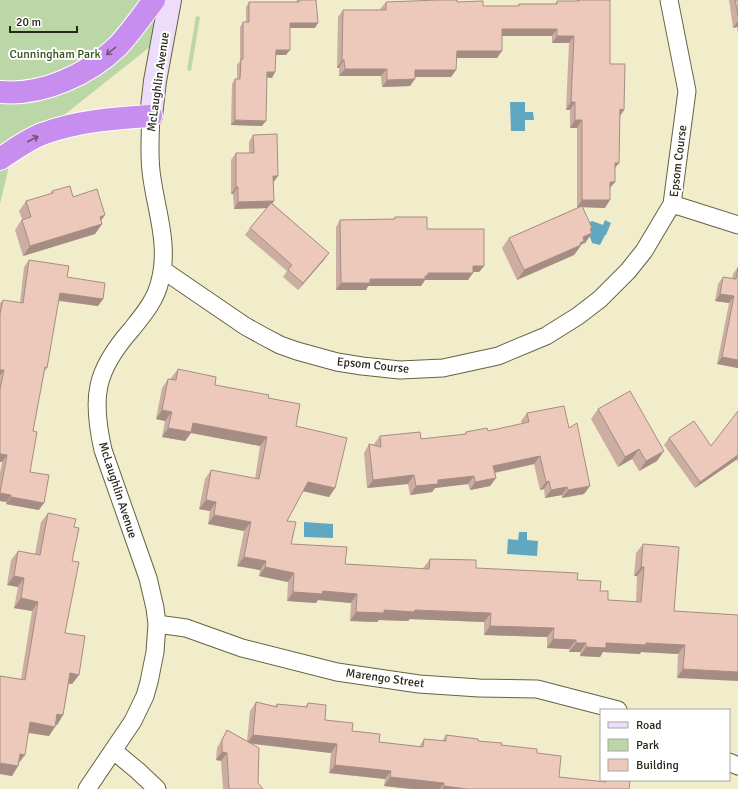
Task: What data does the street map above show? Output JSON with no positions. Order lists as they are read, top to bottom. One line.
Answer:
{"streets":{"street":["McLaughlin Avenue","Epsom Course","Marengo Street"]},"crossings":[["McLaughlin Avenue","Epsom Course"],["McLaughlin Avenue","Marengo Street"]],"parks":["Cunningham Park"],"legend":["Road","Park","Building"],"scale_bar":"20 m"}
